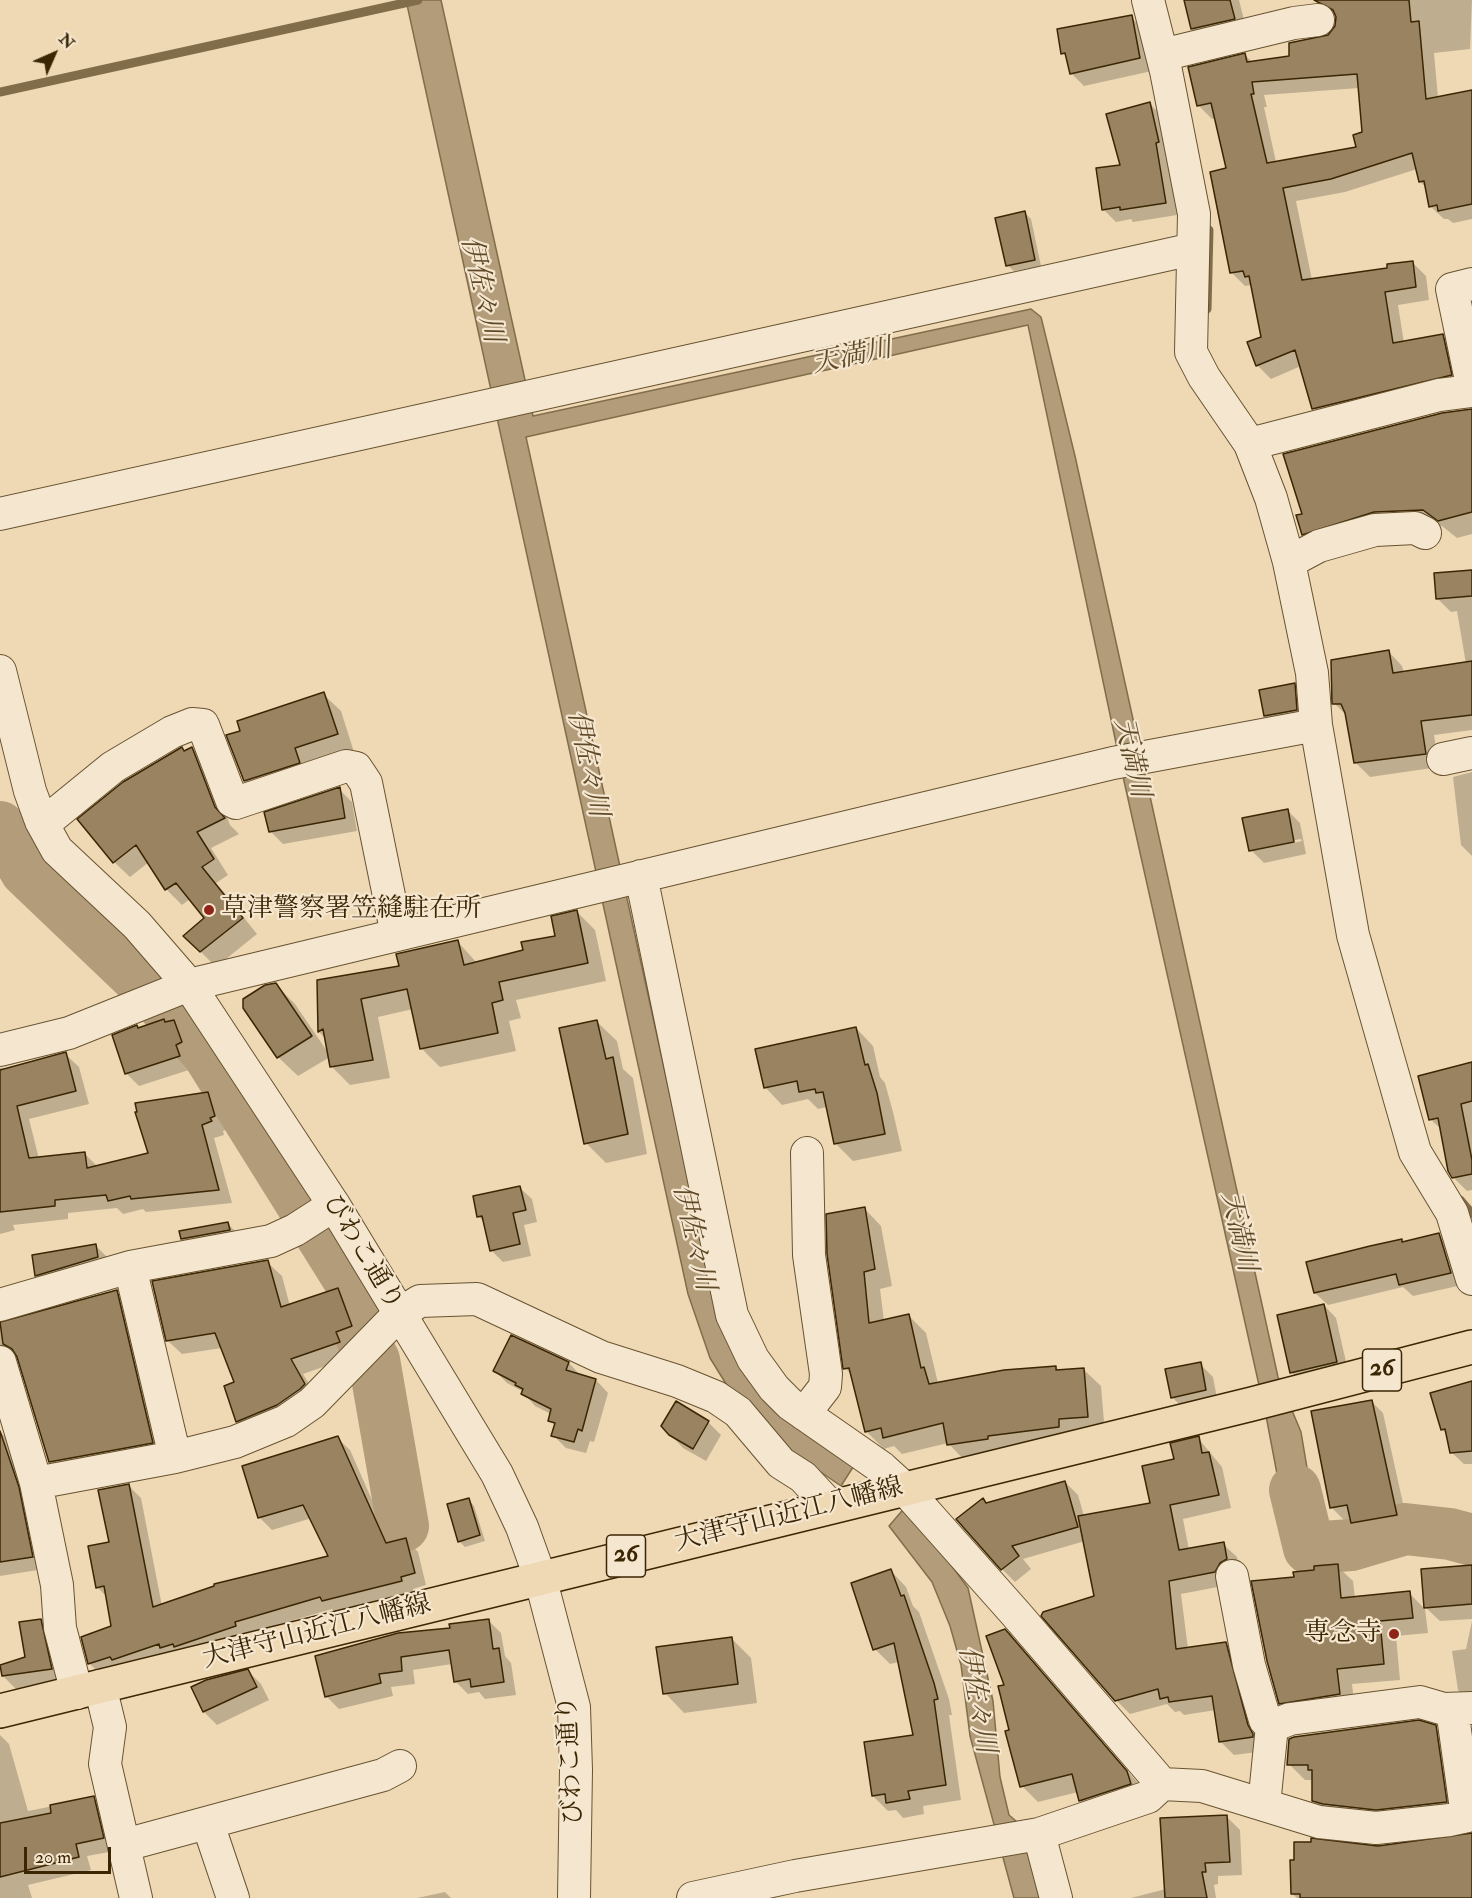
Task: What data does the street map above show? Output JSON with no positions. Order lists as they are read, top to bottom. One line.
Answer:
{"streets":{"main road":["26","大津守山近江八幡線"],"street":["びわこ通り"]},"crossings":[["びわこ通り","大津守山近江八幡線"]],"water":["伊佐々川","天満川"],"places":["草津警察署笠縫駐在所","専念寺"],"scale_bar":"20 m","north":"top right"}
